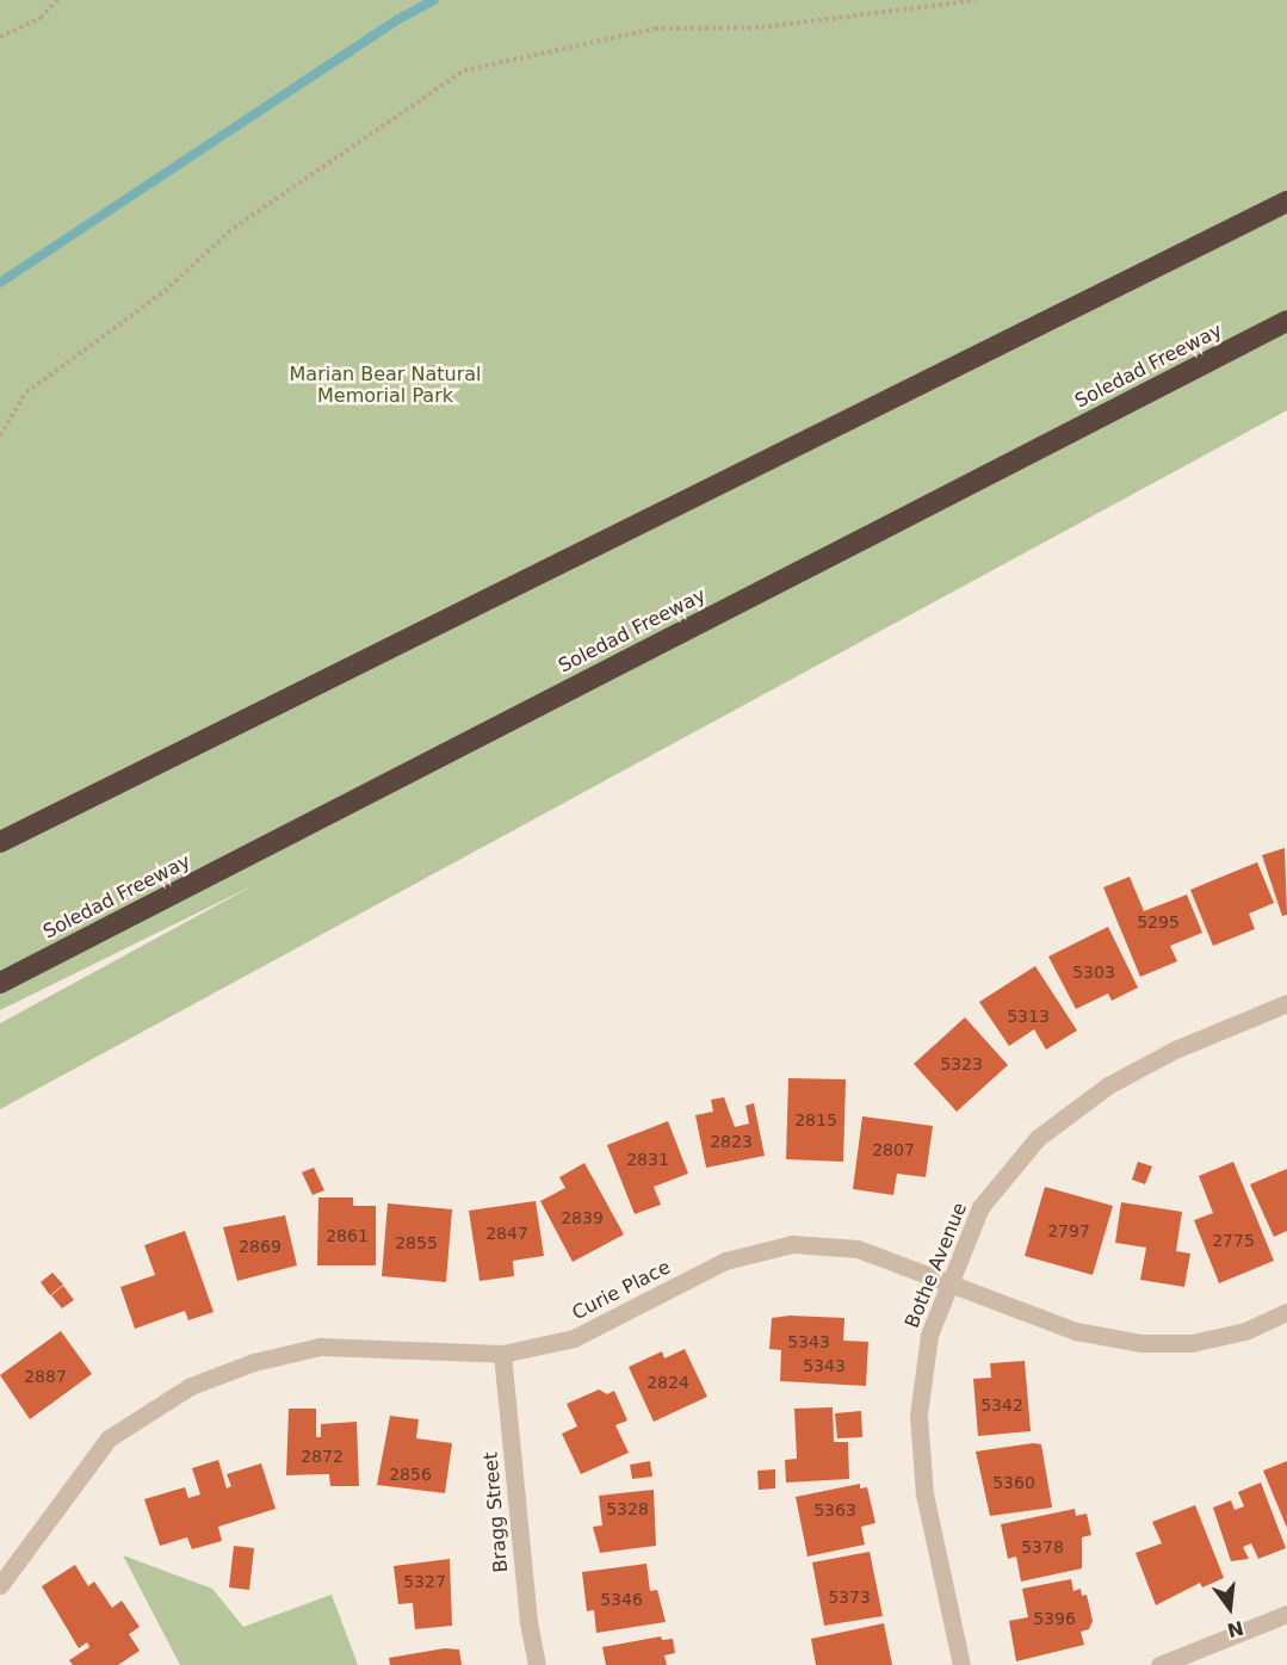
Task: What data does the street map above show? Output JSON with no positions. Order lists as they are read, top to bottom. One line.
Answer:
{"streets":{"highway":["Soledad Freeway"],"street":["Bothe Avenue","Curie Place","Bragg Street"]},"crossings":[["Bothe Avenue","Curie Place"],["Curie Place","Bragg Street"]],"parks":["Marian Bear Natural Memorial Park"],"house_numbers":["5295","5303","5313","5323","2815","2823","2807","2831","2839","2797","2847","2861","2775","2855","2869","5343","5343","2887","2824","5342","2872","2856","5360","5328","5363","5378","5327","5373","5346","5396"],"north":"bottom"}
